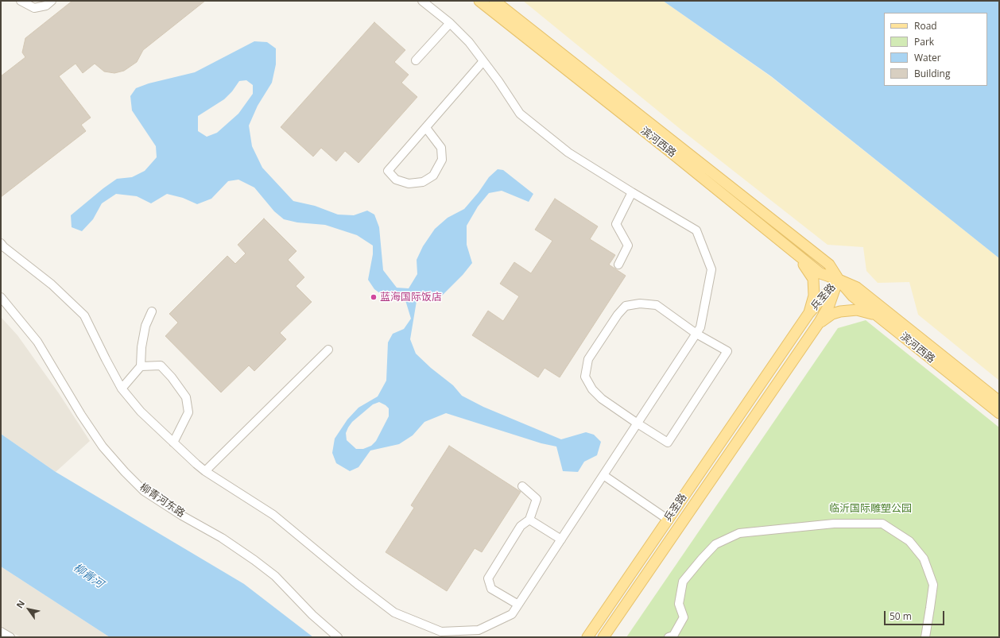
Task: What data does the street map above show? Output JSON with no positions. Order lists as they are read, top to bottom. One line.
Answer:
{"streets":{"main road":["滨河西路","兵圣路"],"street":["柳青河东路"]},"crossings":[["滨河西路","兵圣路"]],"water":["柳青河"],"parks":["临沂国际雕塑公园"],"places":["蓝海国际饭店"],"legend":["Road","Park","Water","Building"],"scale_bar":"50 m","north":"top left"}
